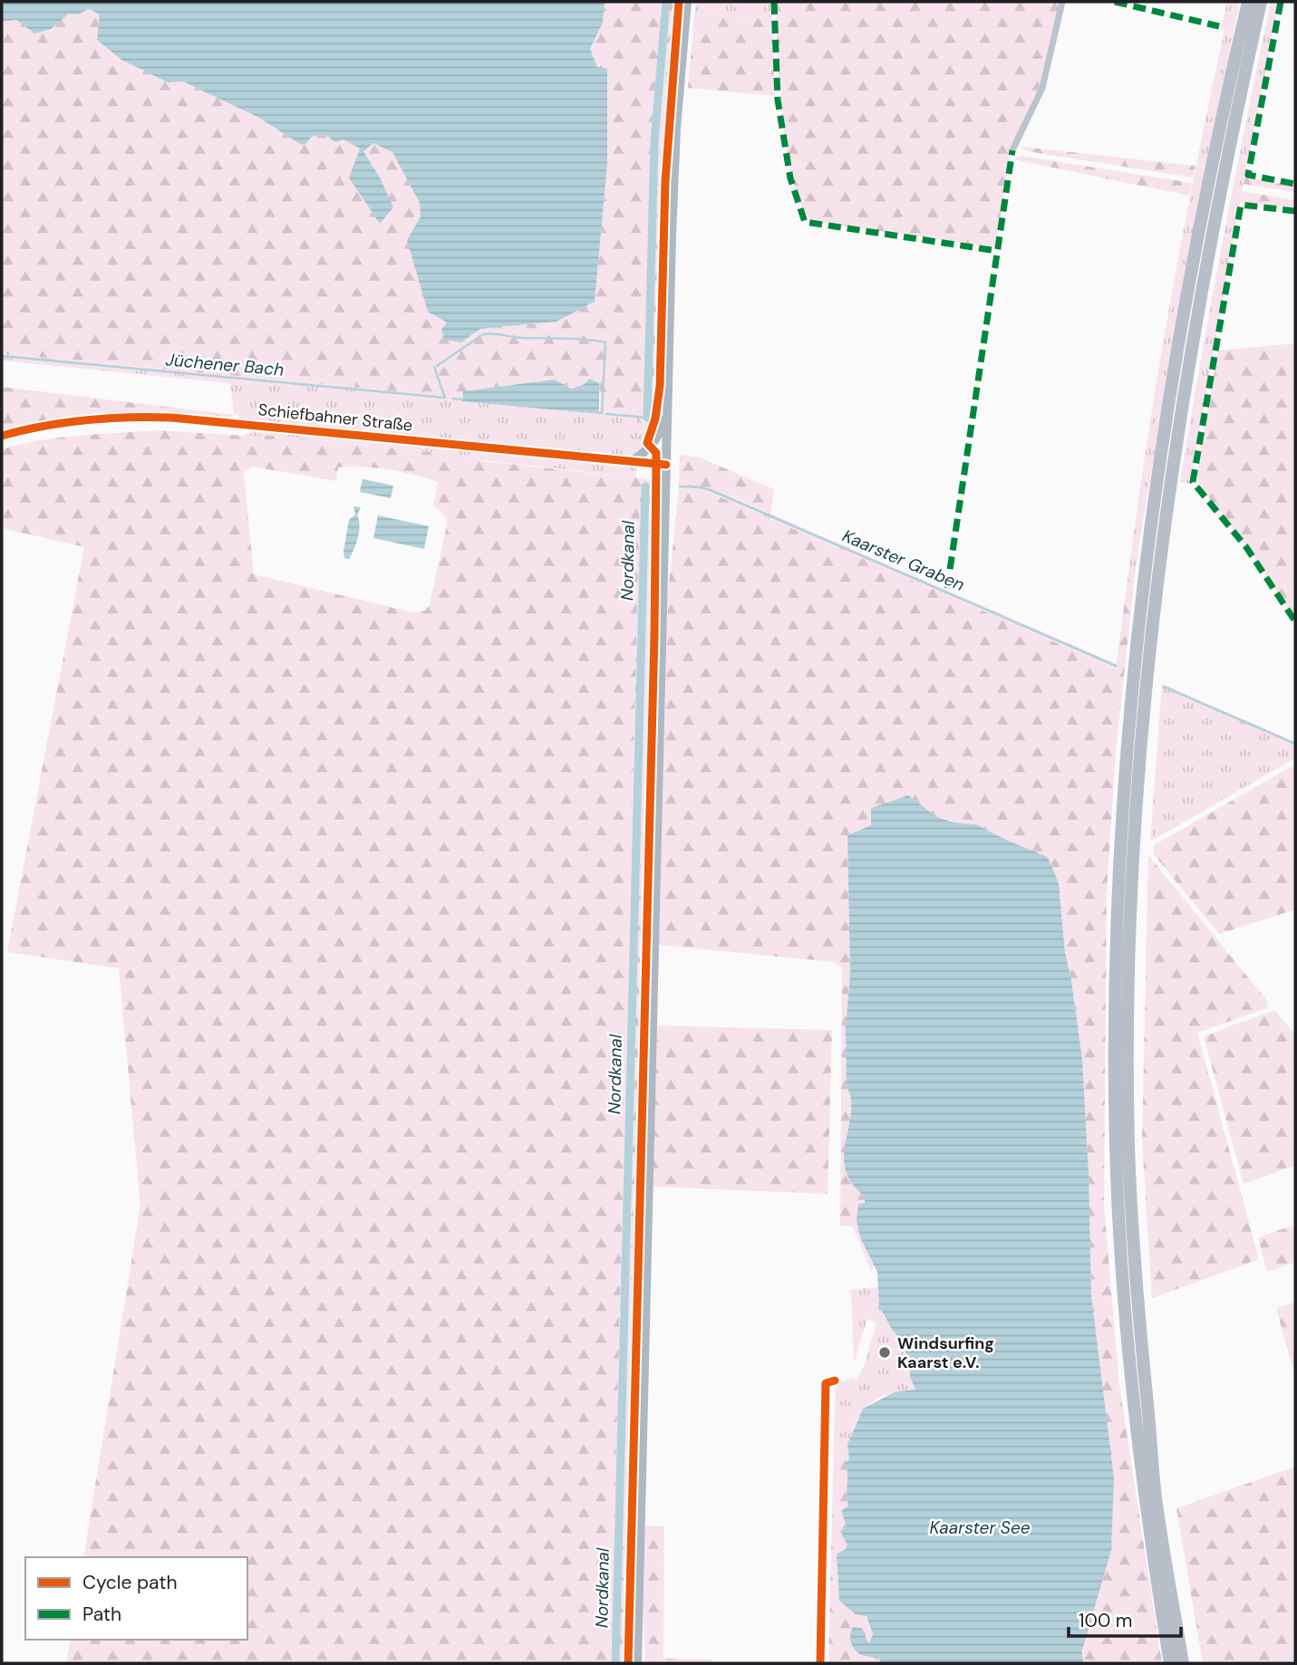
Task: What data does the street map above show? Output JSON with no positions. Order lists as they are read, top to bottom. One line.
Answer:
{"streets":{"main road":["Schiefbahner Straße"]},"water":["Jüchener Bach","Kaarster Graben","Nordkanal","Kaarster See"],"places":["Windsurfing Kaarst e.V."],"legend":["Cycle path","Path"],"scale_bar":"100 m"}
